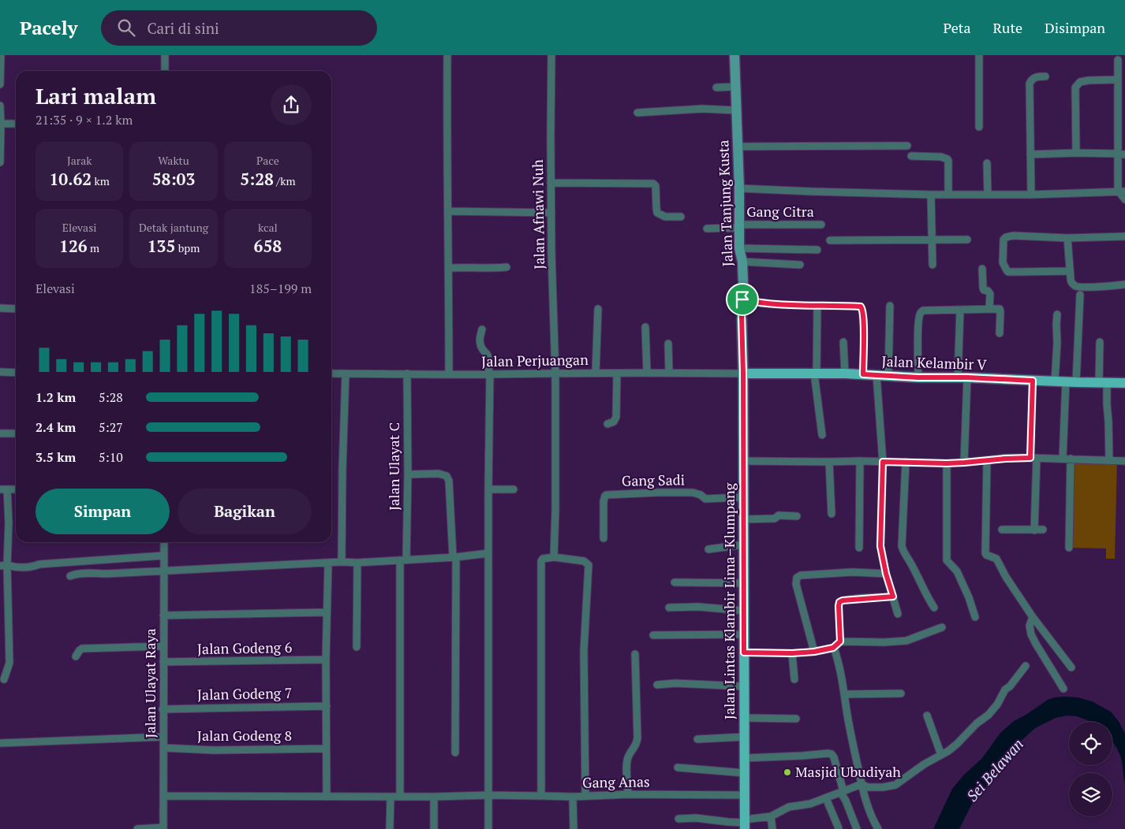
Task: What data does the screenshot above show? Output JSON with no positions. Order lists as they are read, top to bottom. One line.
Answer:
{"streets":{"main road":["Jalan Kelambir V","Jalan Lintas Klambir Lima–Klumpang"],"street":["Jalan Tanjung Kusta","Gang Citra","Jalan Afnawi Nuh","Jalan Perjuangan","Jalan Ulayat C","Gang Sadi","Jalan Godeng 6","Jalan Ulayat Raya","Jalan Godeng 7","Jalan Godeng 8","Gang Anas"]},"crossings":[["Jalan Tanjung Kusta","Gang Citra"],["Jalan Tanjung Kusta","Jalan Perjuangan"],["Jalan Tanjung Kusta","Jalan Kelambir V"],["Jalan Tanjung Kusta","Jalan Lintas Klambir Lima–Klumpang"],["Jalan Afnawi Nuh","Jalan Perjuangan"],["Jalan Perjuangan","Jalan Kelambir V"],["Jalan Perjuangan","Jalan Ulayat C"],["Jalan Perjuangan","Jalan Lintas Klambir Lima–Klumpang"],["Jalan Kelambir V","Jalan Lintas Klambir Lima–Klumpang"],["Jalan Ulayat C","Gang Anas"],["Gang Sadi","Jalan Lintas Klambir Lima–Klumpang"],["Jalan Lintas Klambir Lima–Klumpang","Gang Anas"],["Jalan Godeng 6","Jalan Ulayat Raya"],["Jalan Ulayat Raya","Jalan Godeng 7"],["Jalan Ulayat Raya","Jalan Godeng 8"],["Jalan Ulayat Raya","Gang Anas"]],"water":["Sei Belawan"],"places":["Masjid Ubudiyah"],"page":{"header":"Pacely","search":"Cari di sini","nav":["Peta","Rute","Disimpan"],"heading":["Lari malam","21:35 · 9 × 1.2 km"],"stats":[["Jarak","10.62 km"],["Waktu","58:03"],["Pace","5:28 /km"],["Elevasi","126 m"],["Detak jantung","135 bpm"],["kcal","658"]],"chart":["Elevasi","185–199 m"],"list":[{"name":"1.2 km","note":"5:28"},{"name":"2.4 km","note":"5:27"},{"name":"3.5 km","note":"5:10"}],"buttons":["Simpan","Bagikan"]}}
